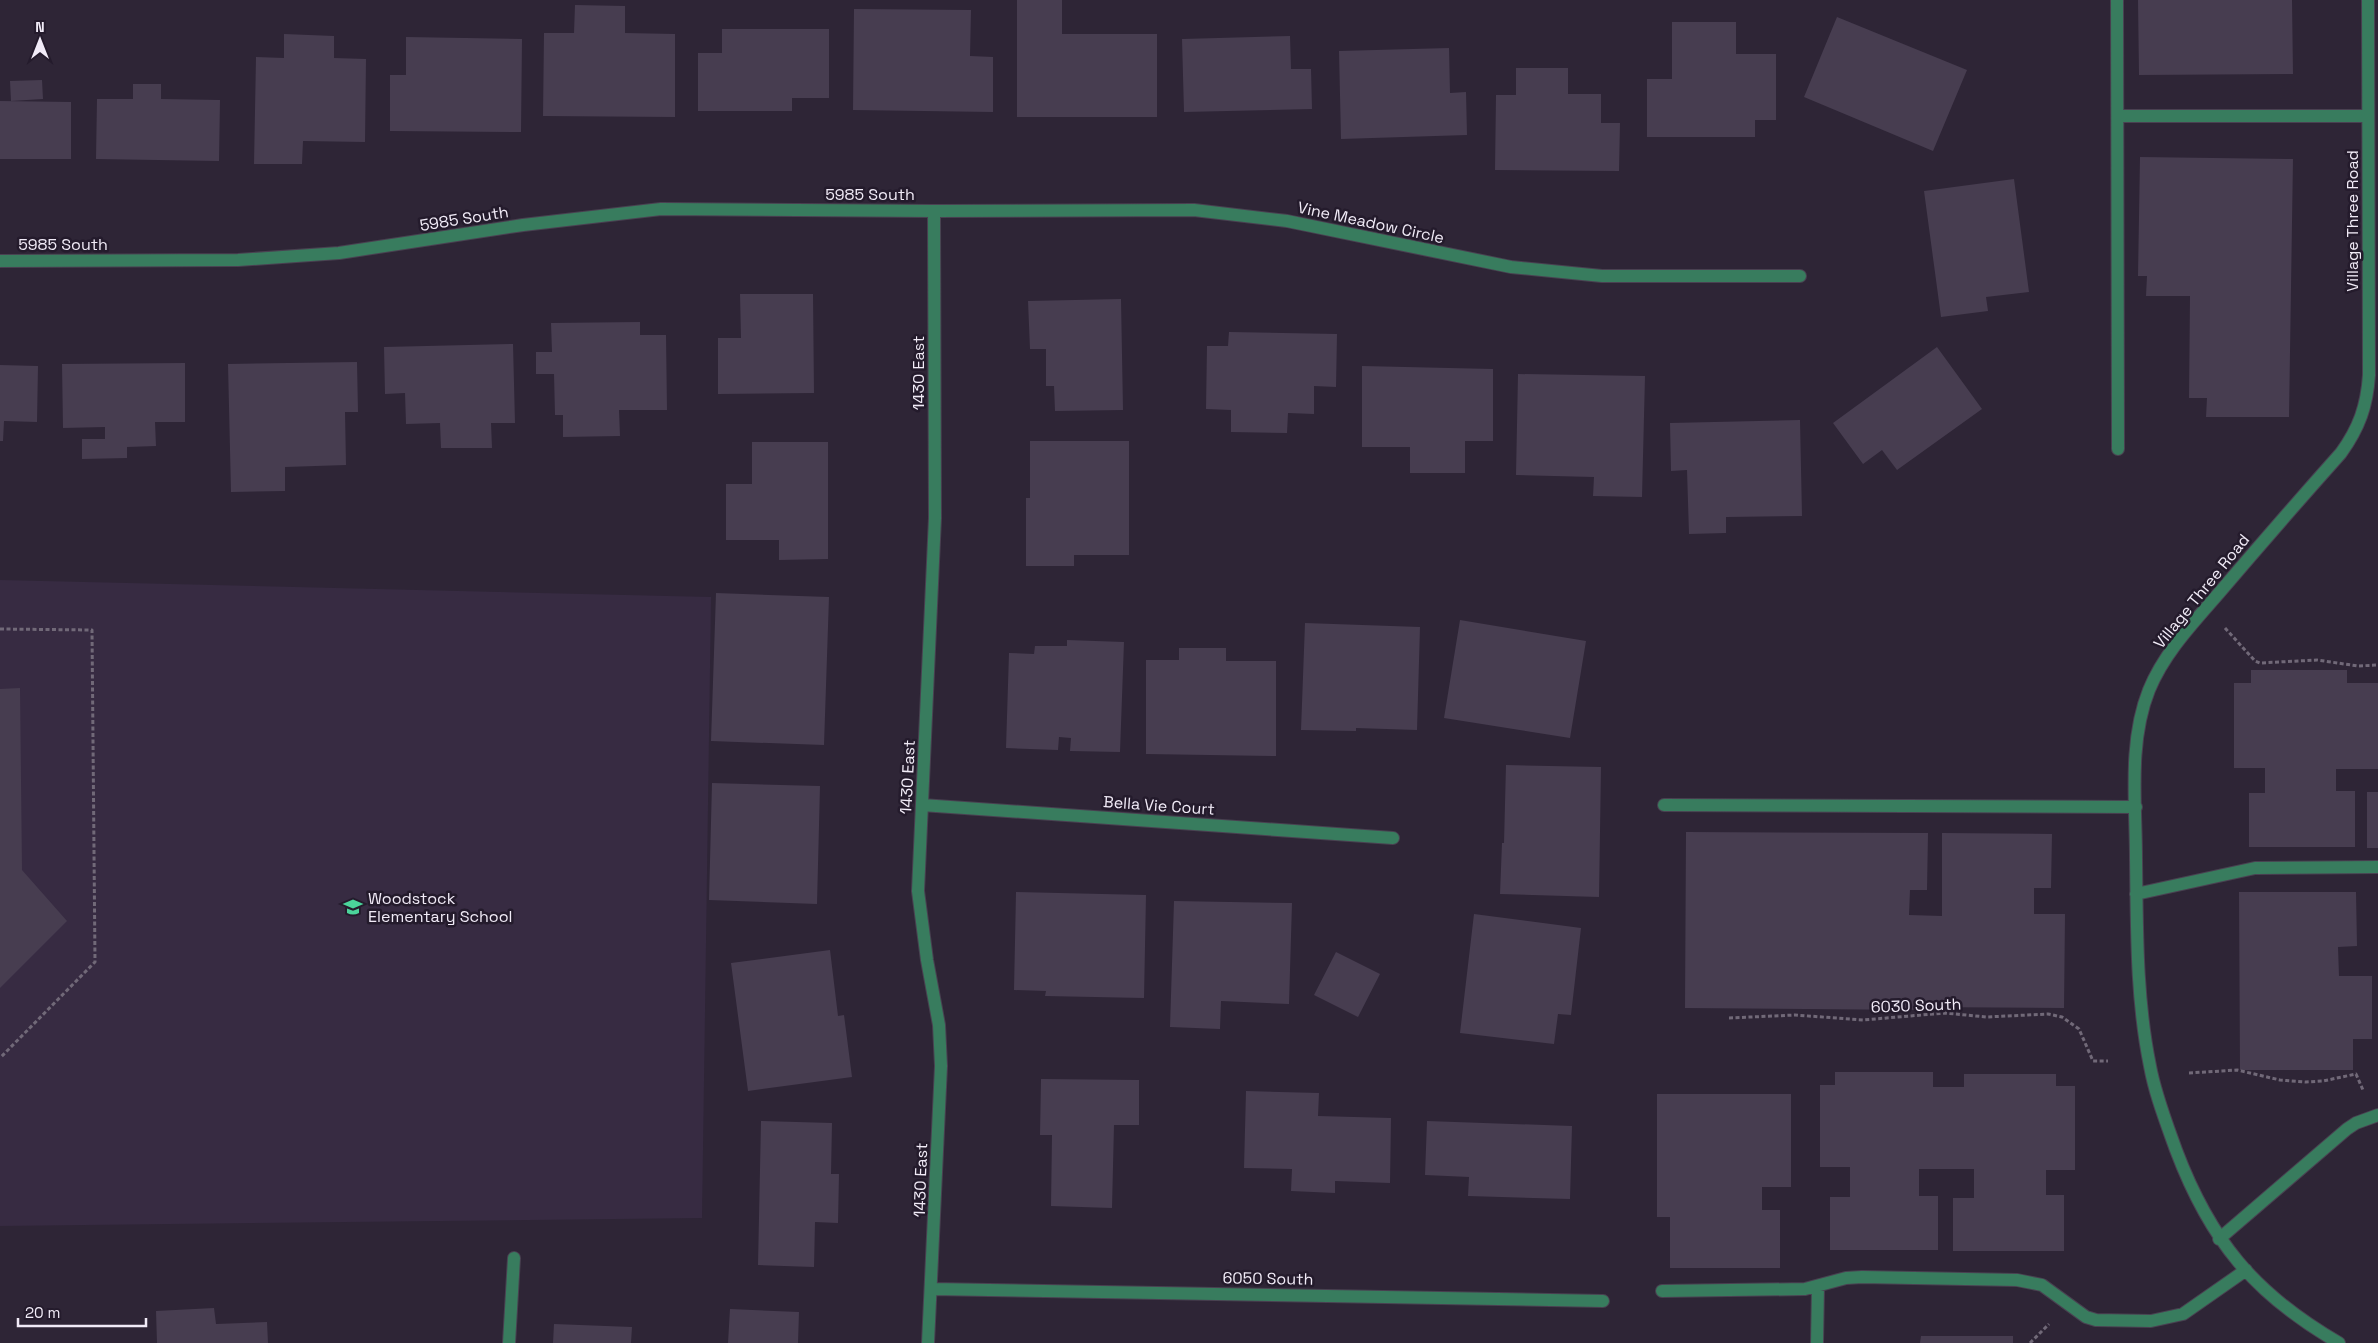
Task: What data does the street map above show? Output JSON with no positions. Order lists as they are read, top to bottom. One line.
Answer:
{"streets":{"street":["5985 South","Village Three Road","Vine Meadow Circle","1430 East","Bella Vie Court","6050 South"],"path":["6030 South"]},"crossings":[["5985 South","Vine Meadow Circle"],["5985 South","1430 East"],["Vine Meadow Circle","1430 East"],["1430 East","Bella Vie Court"],["1430 East","6050 South"]],"places":{"school or university":["Woodstock Elementary School"]},"scale_bar":"20 m","north":"top"}
